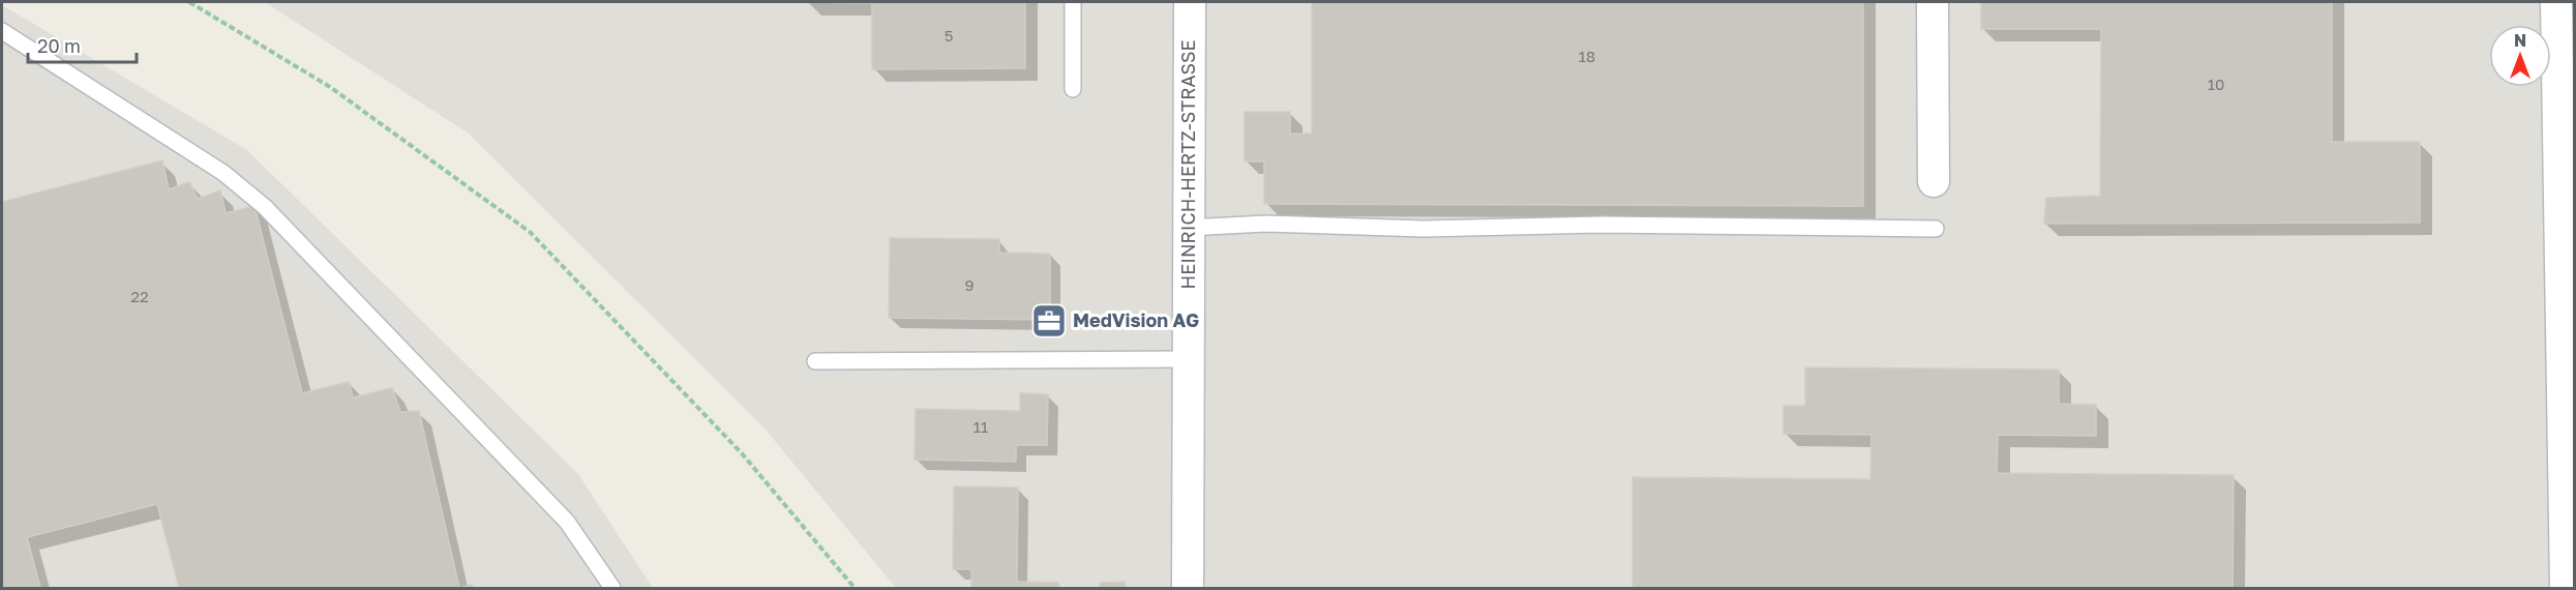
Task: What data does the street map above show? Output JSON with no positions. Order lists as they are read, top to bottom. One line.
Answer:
{"streets":{"street":["HEINRICH-HERTZ-STRASSE"]},"places":{"office":["MedVision AG"]},"house_numbers":["5","18","10","9","22","11"],"scale_bar":"20 m","north":"top"}
